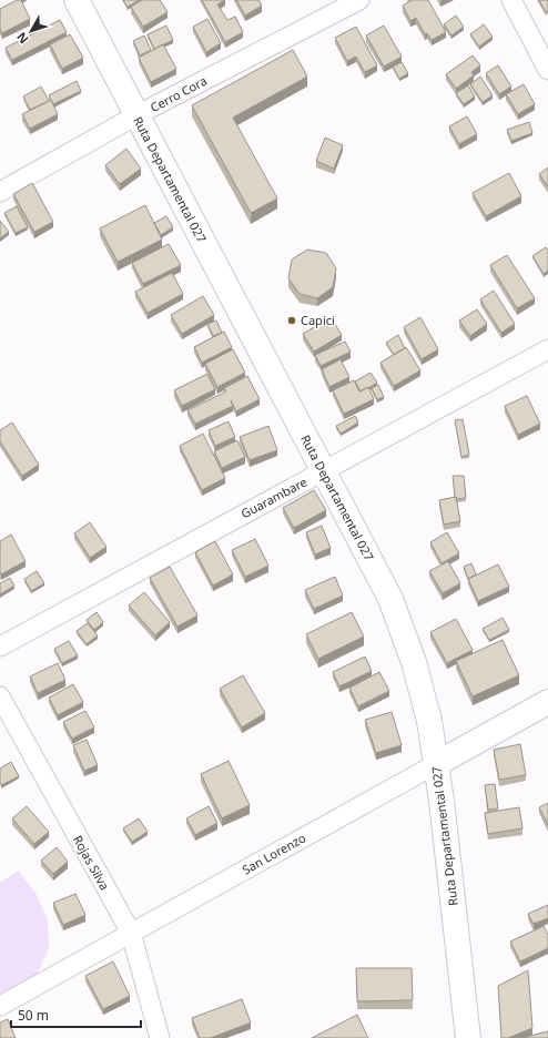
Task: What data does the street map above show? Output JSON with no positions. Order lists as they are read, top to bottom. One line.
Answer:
{"streets":{"main road":["Ruta Departamental 027","San Lorenzo"],"street":["Cerro Cora","Guarambare","Rojas Silva"]},"crossings":[["Cerro Cora","Ruta Departamental 027"],["Ruta Departamental 027","Guarambare"],["Ruta Departamental 027","San Lorenzo"],["San Lorenzo","Rojas Silva"]],"places":["Capici"],"scale_bar":"50 m","north":"bottom left"}
